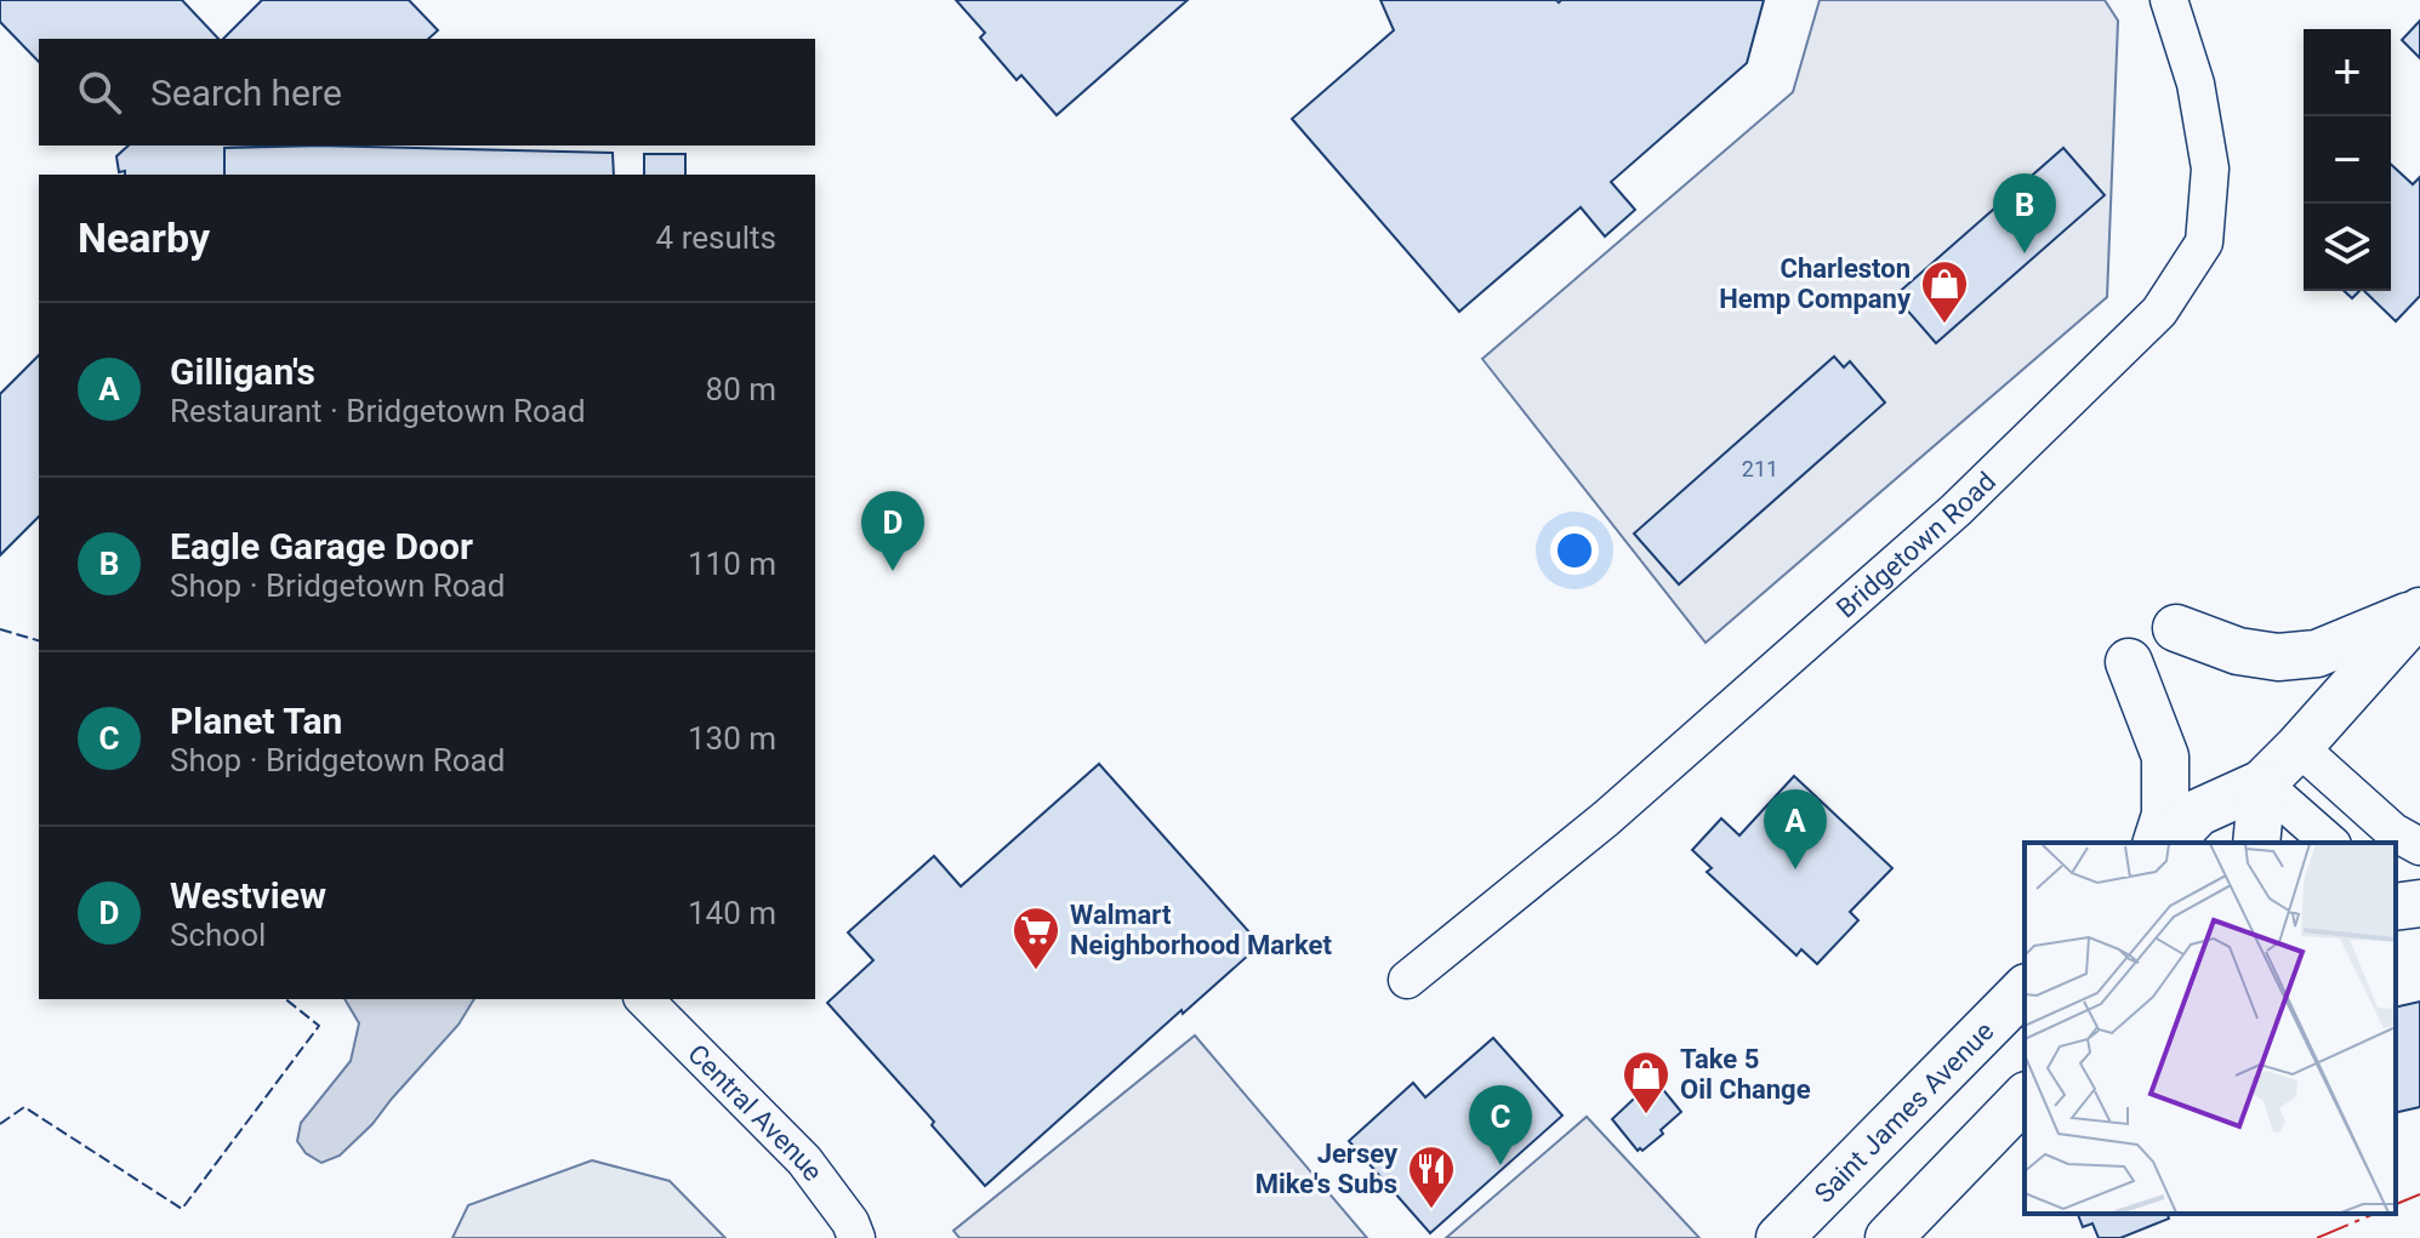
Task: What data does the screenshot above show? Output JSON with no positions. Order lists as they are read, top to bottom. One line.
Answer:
{"streets":{"main road":["Saint James Avenue"],"street":["Bridgetown Road","Central Avenue"]},"places":{"shop":["Charleston Hemp Company","Take 5 Oil Change"],"supermarket":["Walmart Neighborhood Market"],"restaurant":["Jersey Mike's Subs"]},"house_numbers":["211"],"page":{"map_buttons":["+","−"],"search":"Search here","pins":["B","D","A","C"],"heading":["Nearby","4 results"],"list":[{"mark":"A","name":"Gilligan's","note":"Restaurant · Bridgetown Road","value":"80 m"},{"mark":"B","name":"Eagle Garage Door","note":"Shop · Bridgetown Road","value":"110 m"},{"mark":"C","name":"Planet Tan","note":"Shop · Bridgetown Road","value":"130 m"},{"mark":"D","name":"Westview","note":"School","value":"140 m"}]}}
